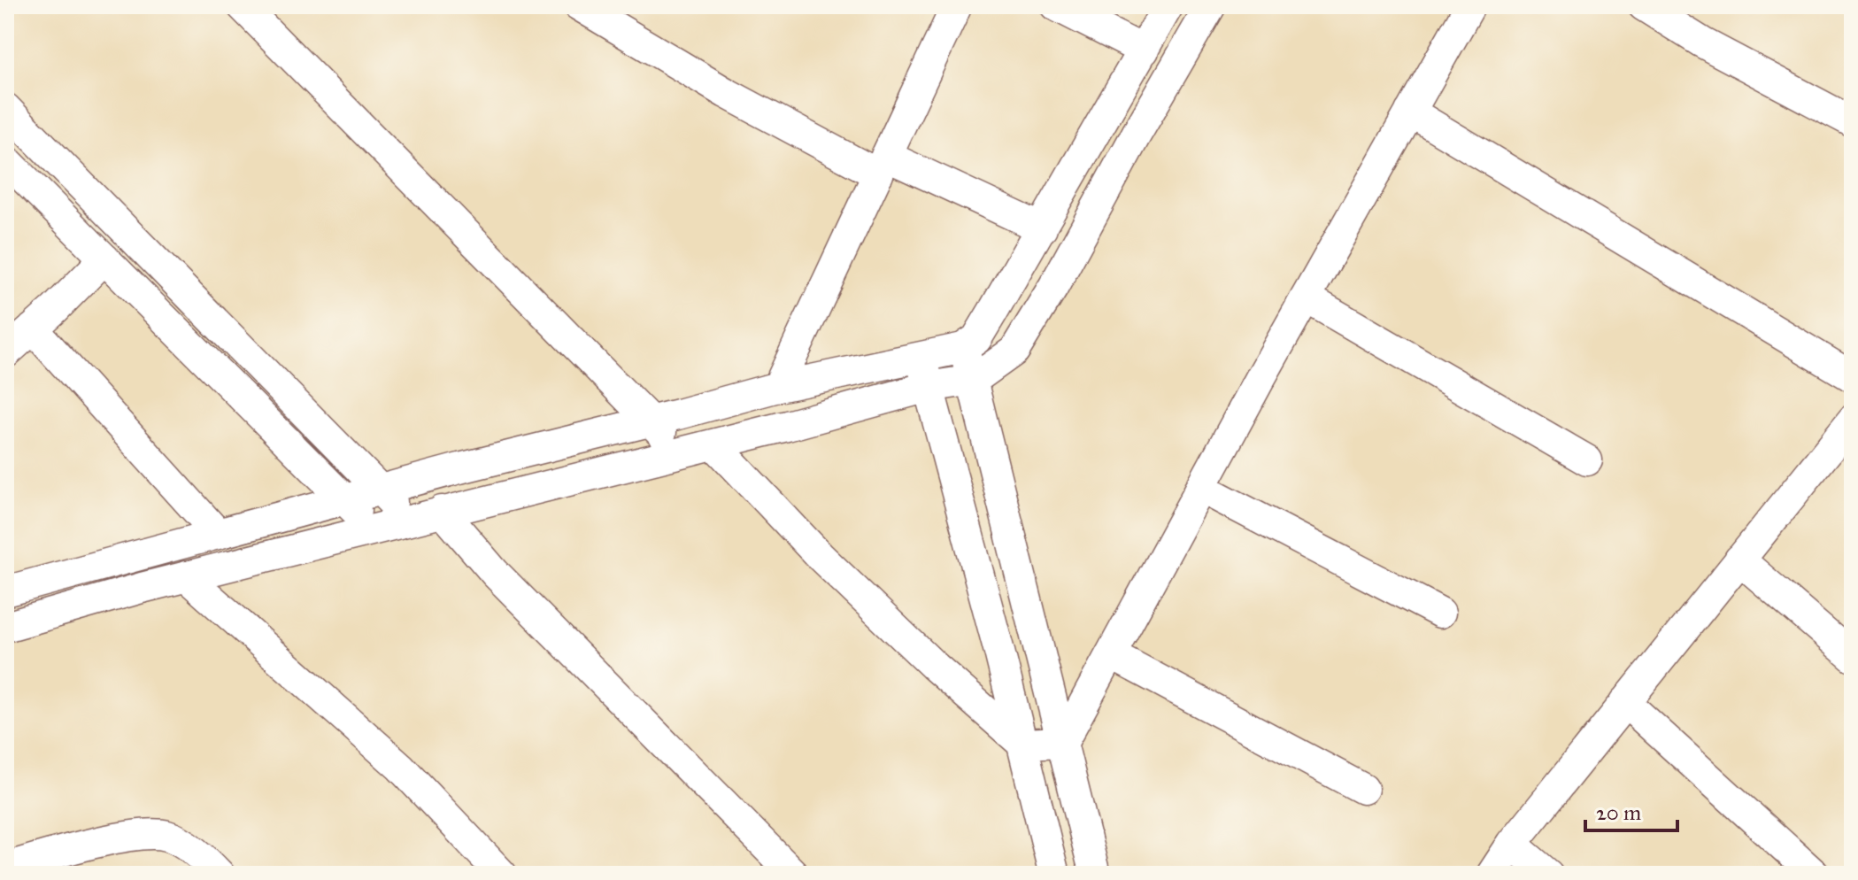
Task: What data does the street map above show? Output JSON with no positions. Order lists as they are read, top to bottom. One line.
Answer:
{"scale_bar":"20 m"}
